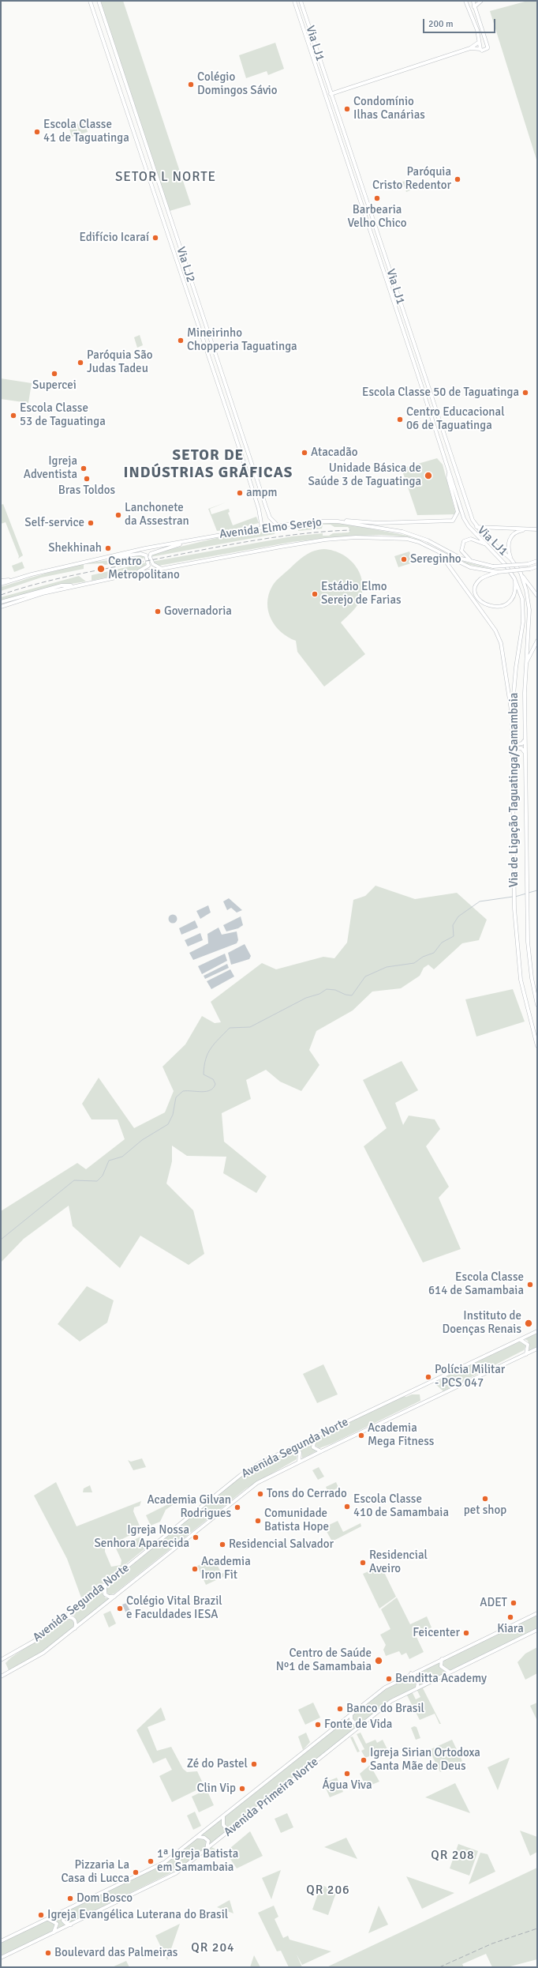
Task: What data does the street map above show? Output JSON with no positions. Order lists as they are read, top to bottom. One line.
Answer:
{"streets":{"main road":["Via LJ1","Via LJ2","Avenida Elmo Serejo","Via de Ligação Taguatinga/Samambaia","Avenida Segunda Norte","Avenida Primeira Norte"]},"crossings":[["Via LJ1","Via de Ligação Taguatinga/Samambaia"],["Via LJ2","Avenida Elmo Serejo"]],"districts":["SETOR L NORTE","SETOR DE INDÚSTRIAS GRÁFICAS","QR 208","QR 206","QR 204"],"places":["Colégio Domingos Sávio","Condomínio Ilhas Canárias","Escola Classe 41 de Taguatinga","Paróquia Cristo Redentor","Barbearia Velho Chico","Edifício Icaraí","Mineirinho Chopperia Taguatinga","Paróquia São Judas Tadeu","Supercei","Escola Classe 50 de Taguatinga","Escola Classe 53 de Taguatinga","Centro Educacional 06 de Taguatinga","Atacadão","Igreja Adventista","Unidade Básica de Saúde 3 de Taguatinga","Bras Toldos","ampm","Lanchonete da Assestran","Self-service","Shekhinah","Sereginho","Centro Metropolitano","Estádio Elmo Serejo de Farias","Governadoria","Escola Classe 614 de Samambaia","Instituto de Doenças Renais","Polícia Militar - PCS 047","Academia Mega Fitness","Tons do Cerrado","pet shop","Escola Classe 410 de Samambaia","Academia Gilvan Rodrigues","Comunidade Batista Hope","Igreja Nossa Senhora Aparecida","Residencial Salvador","Residencial Aveiro","Academia Iron Fit","ADET","Colégio Vital Brazil e Faculdades IESA","Kiara","Feicenter","Centro de Saúde Nº1 de Samambaia","Benditta Academy","Banco do Brasil","Fonte de Vida","Igreja Sirian Ortodoxa Santa Mãe de Deus","Zé do Pastel","Água Viva","Clin Vip","1ª Igreja Batista em Samambaia","Pizzaria La Casa di Lucca","Dom Bosco","Igreja Evangélica Luterana do Brasil","Boulevard das Palmeiras"],"scale_bar":"200 m"}
